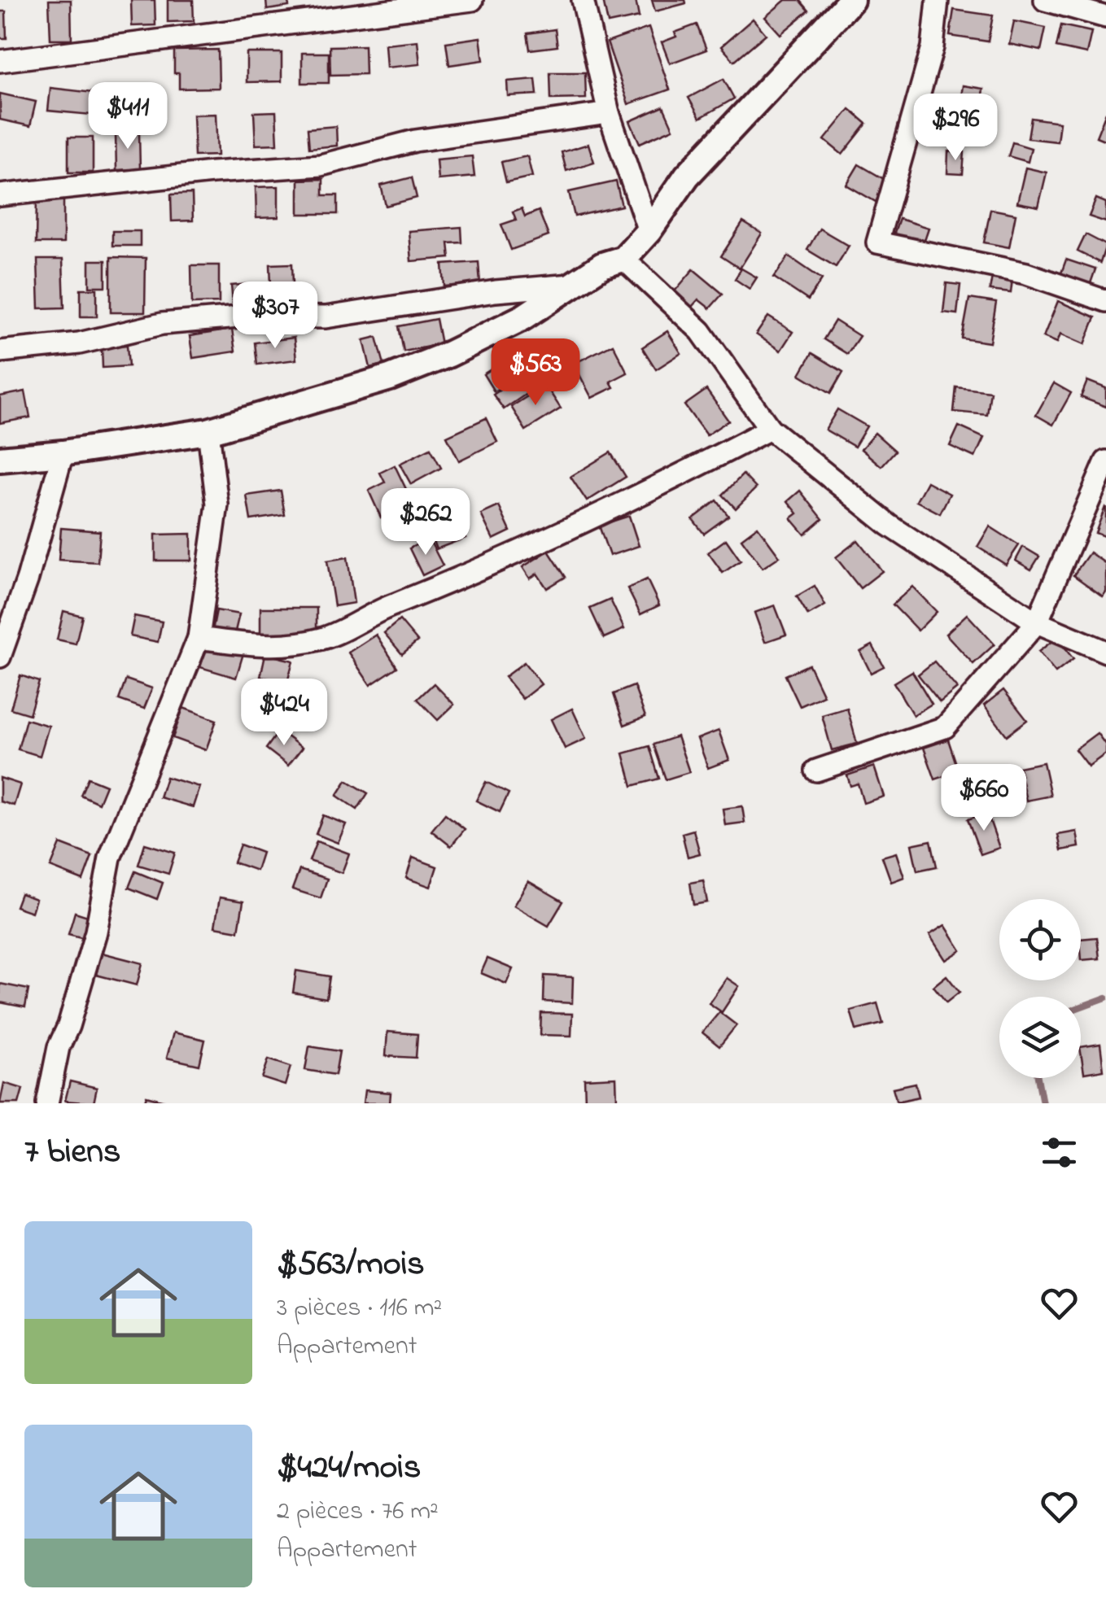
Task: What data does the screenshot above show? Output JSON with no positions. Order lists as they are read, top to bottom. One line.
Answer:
{"page":{"price":["$411","$296","$307","$563","$262","$424","$660"],"heading":"7 biens","list":[{"name":"$563/mois","note":"3 pièces · 116 m² · Appartement"},{"name":"$424/mois","note":"2 pièces · 76 m² · Appartement"}]}}
